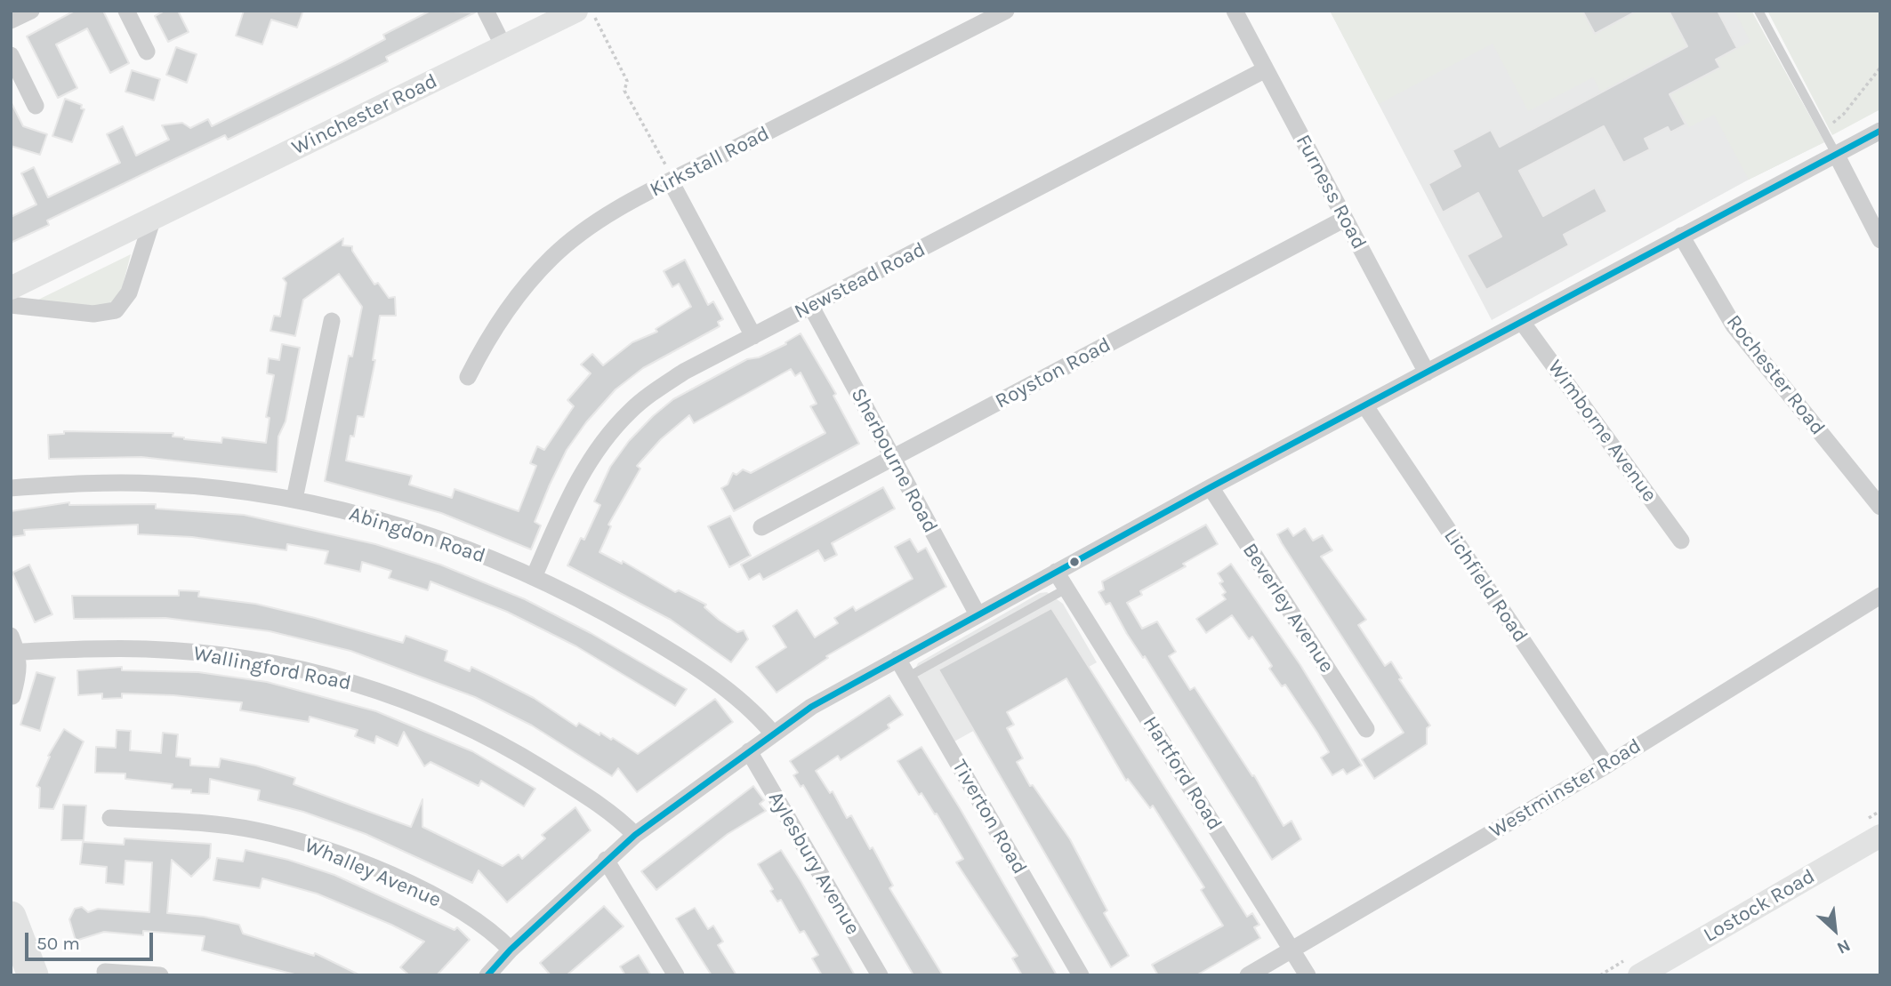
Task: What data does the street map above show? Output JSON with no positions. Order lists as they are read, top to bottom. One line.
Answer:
{"streets":{"street":["Winchester Road","Kirkstall Road","Furness Road","Newstead Road","Royston Road","Rochester Road","Wimborne Avenue","Sherbourne Road","Abingdon Road","Lichfield Road","Beverley Avenue","Wallingford Road","Hartford Road","Westminster Road","Tiverton Road","Aylesbury Avenue","Whalley Avenue","Lostock Road"]},"crossings":[["Furness Road","Newstead Road"],["Furness Road","Royston Road"],["Newstead Road","Sherbourne Road"],["Newstead Road","Abingdon Road"],["Royston Road","Sherbourne Road"],["Lichfield Road","Westminster Road"],["Hartford Road","Westminster Road"]],"scale_bar":"50 m","north":"bottom right"}
